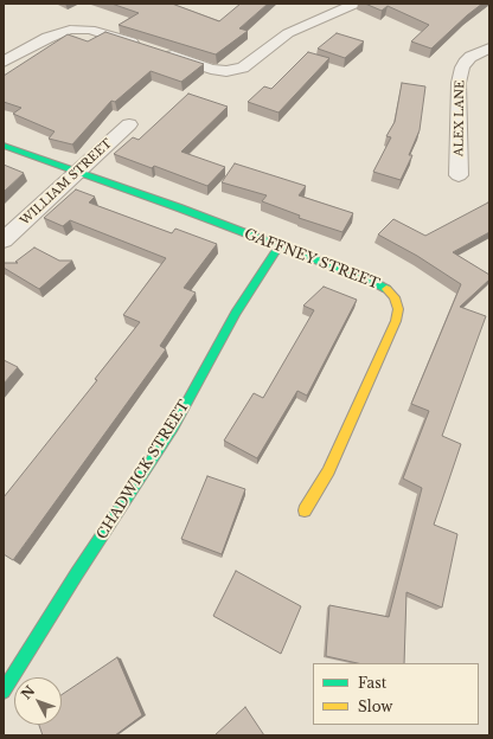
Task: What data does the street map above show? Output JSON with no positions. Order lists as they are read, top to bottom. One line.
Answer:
{"streets":{"street":["ALEX LANE","WILLIAM STREET","GAFFNEY STREET","CHADWICK STREET"]},"crossings":[["WILLIAM STREET","GAFFNEY STREET"],["GAFFNEY STREET","CHADWICK STREET"]],"legend":["Fast","Slow"],"north":"top left"}
